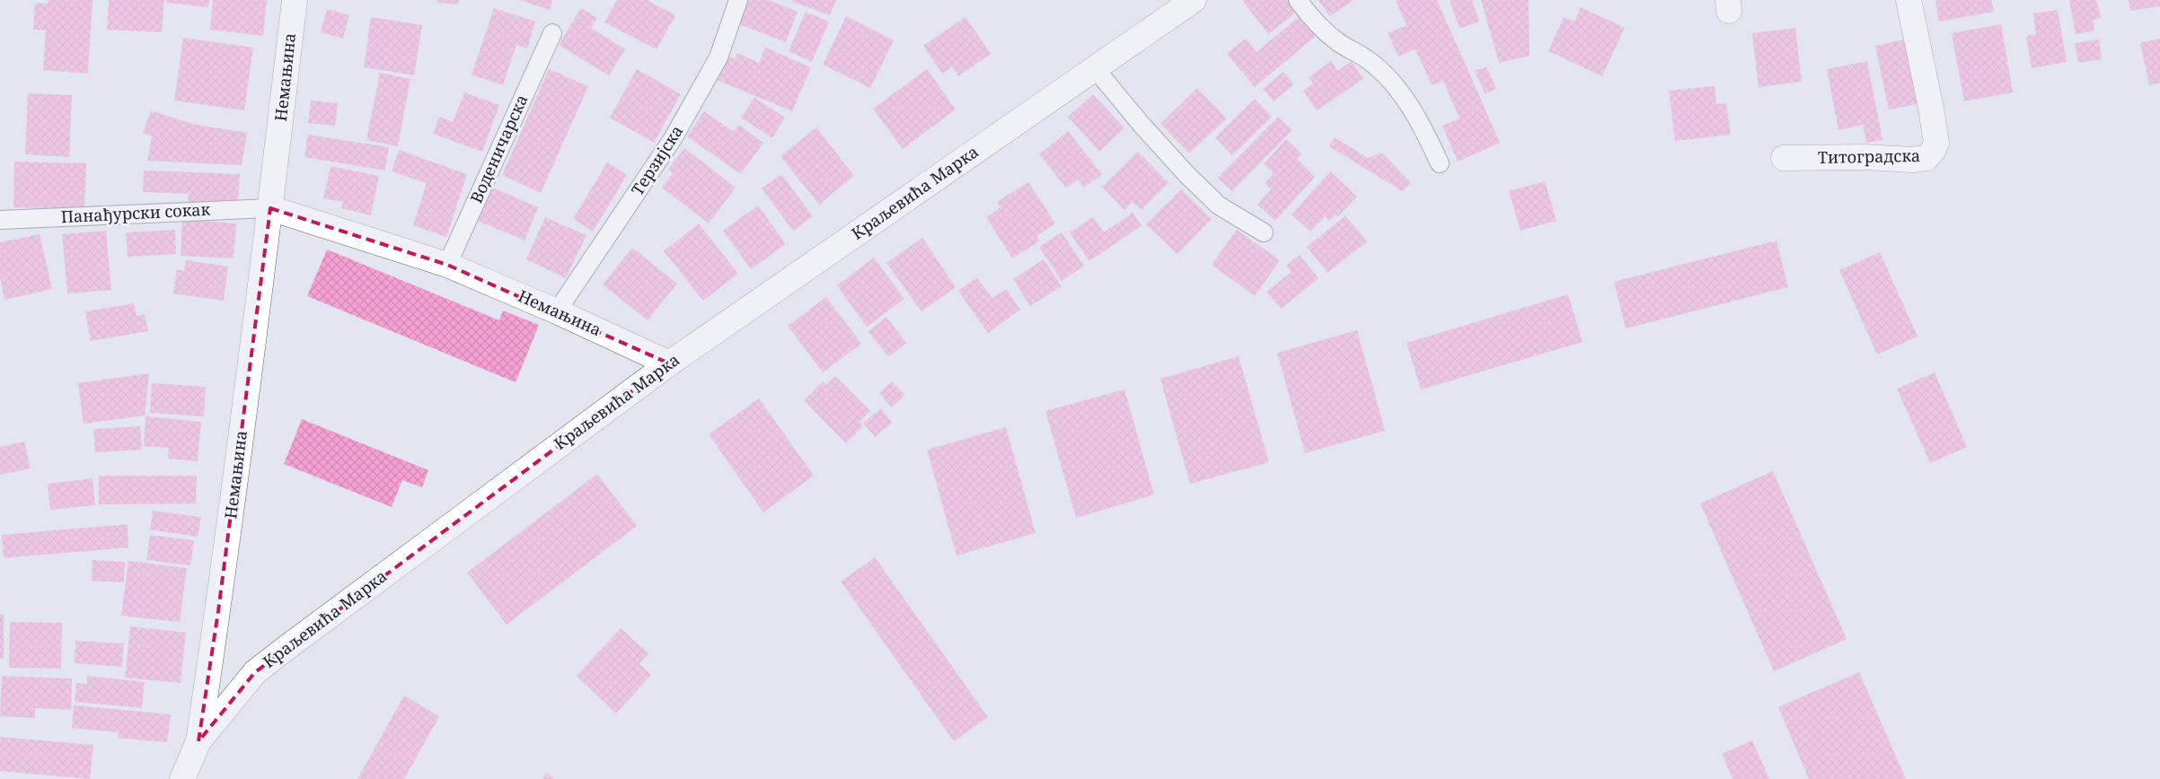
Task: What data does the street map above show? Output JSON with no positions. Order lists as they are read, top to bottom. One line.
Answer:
{"streets":{"main road":["Немањина","Титоградска","Краљевића Марка"],"lane":["Воденичарска","Терзијска","Панађурски сокак"]},"crossings":[["Немањина","Воденичарска"],["Немањина","Терзијска"],["Немањина","Краљевића Марка"],["Немањина","Панађурски сокак"]]}
